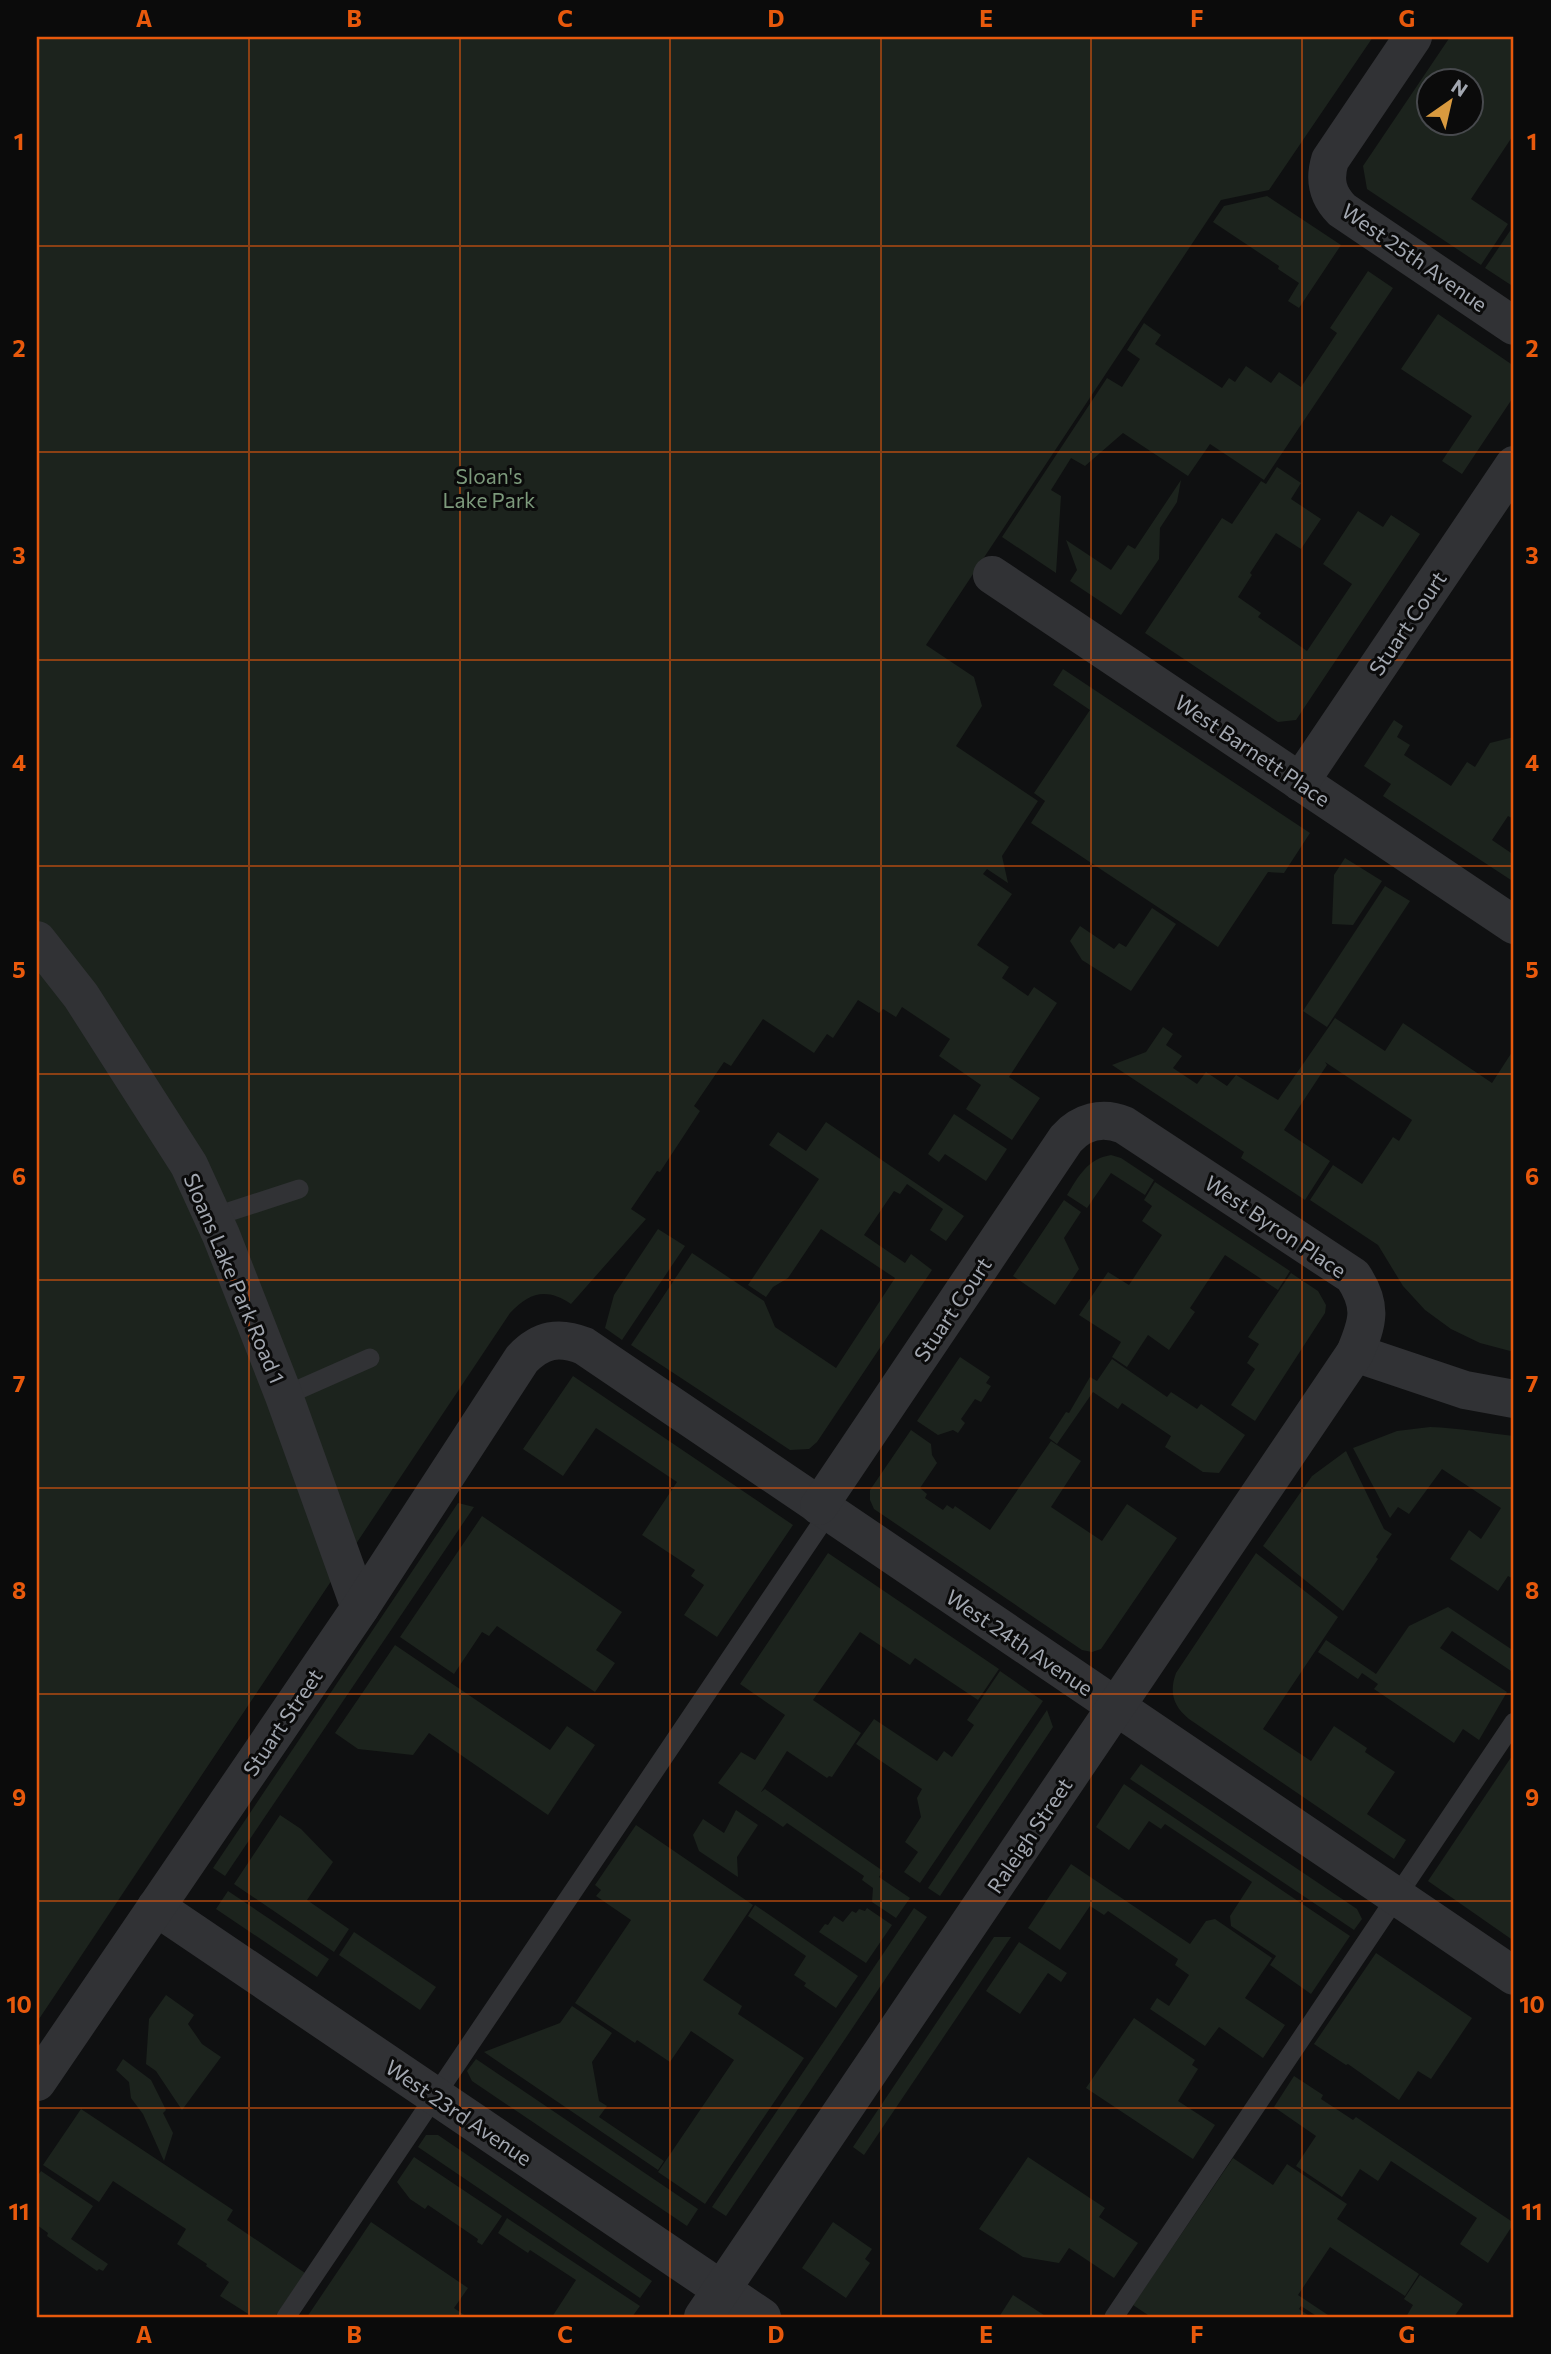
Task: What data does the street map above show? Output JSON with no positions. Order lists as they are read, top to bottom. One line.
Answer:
{"streets":{"street":["West 25th Avenue","Stuart Court","West Barnett Place","West Byron Place","Sloans Lake Park Road 1","West 24th Avenue","Stuart Street","Raleigh Street","West 23rd Avenue"]},"crossings":[["Stuart Court","West Barnett Place"],["Stuart Court","West Byron Place"],["Stuart Court","West 24th Avenue"],["West Byron Place","Raleigh Street"],["Sloans Lake Park Road 1","Stuart Street"],["West 24th Avenue","Stuart Street"],["West 24th Avenue","Raleigh Street"],["Stuart Street","West 23rd Avenue"],["Raleigh Street","West 23rd Avenue"]],"parks":["Sloan's Lake Park"],"north":"top right","grid":{"columns":["A","B","C","D","E","F","G"],"rows":["1","2","3","4","5","6","7","8","9","10","11"]}}
